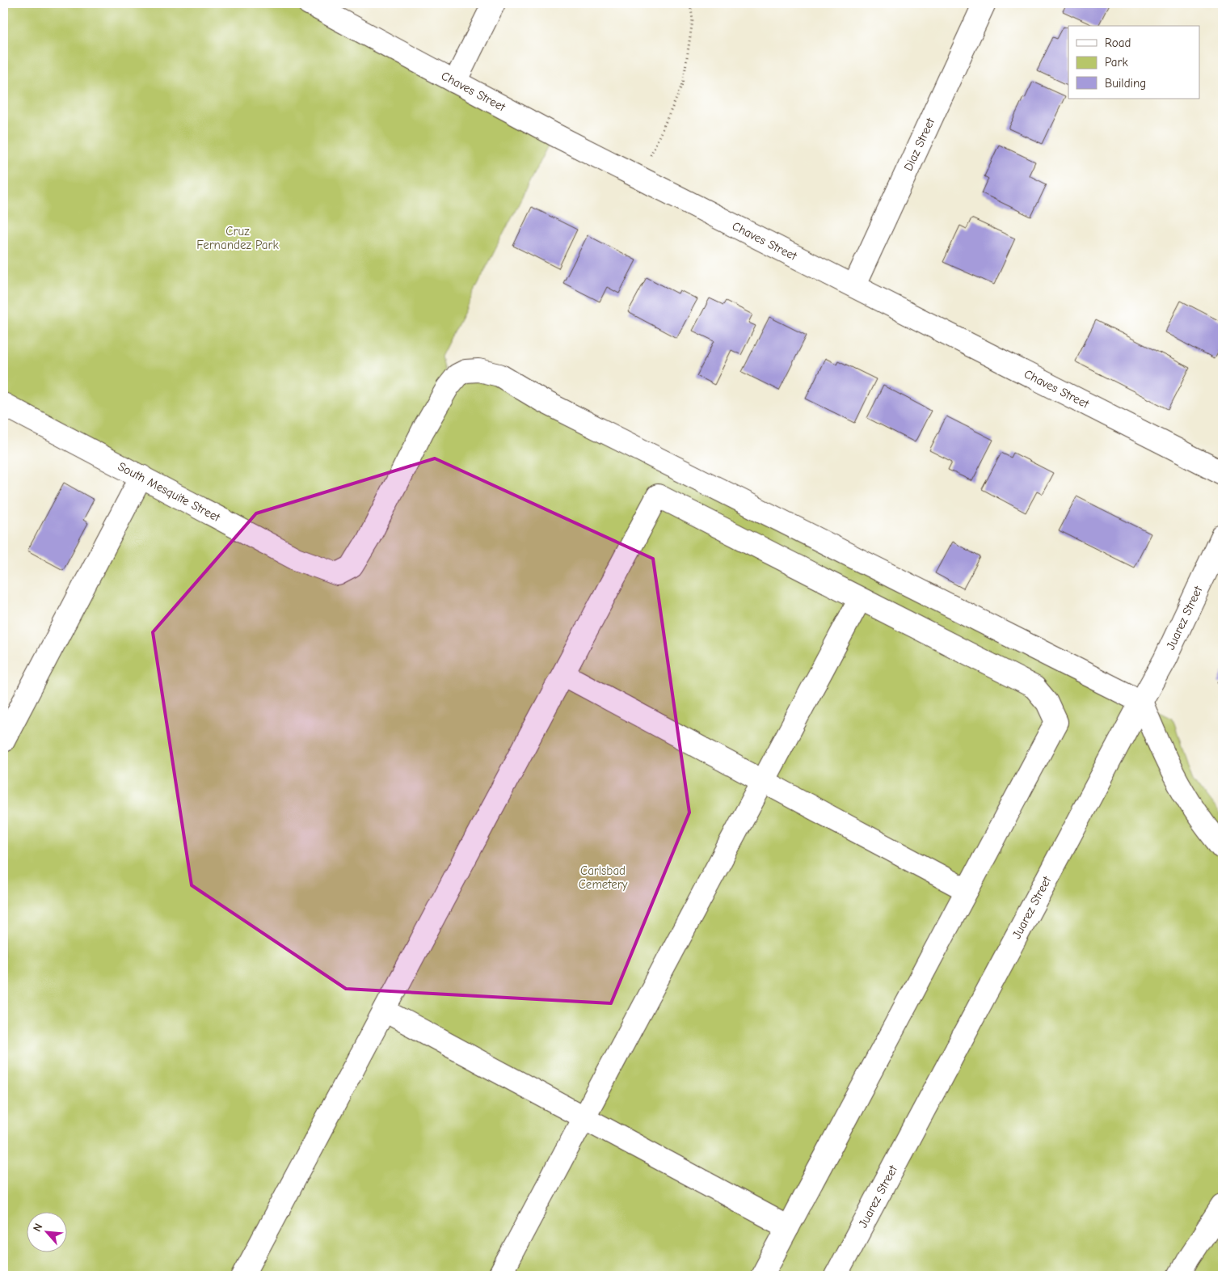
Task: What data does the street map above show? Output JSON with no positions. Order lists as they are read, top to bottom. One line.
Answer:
{"streets":{"street":["Chaves Street","Diaz Street","South Mesquite Street","Juarez Street"]},"crossings":[["Chaves Street","Diaz Street"],["South Mesquite Street","Juarez Street"]],"parks":["Cruz Fernandez Park","Carlsbad Cemetery"],"legend":["Road","Park","Building"],"north":"top left"}
